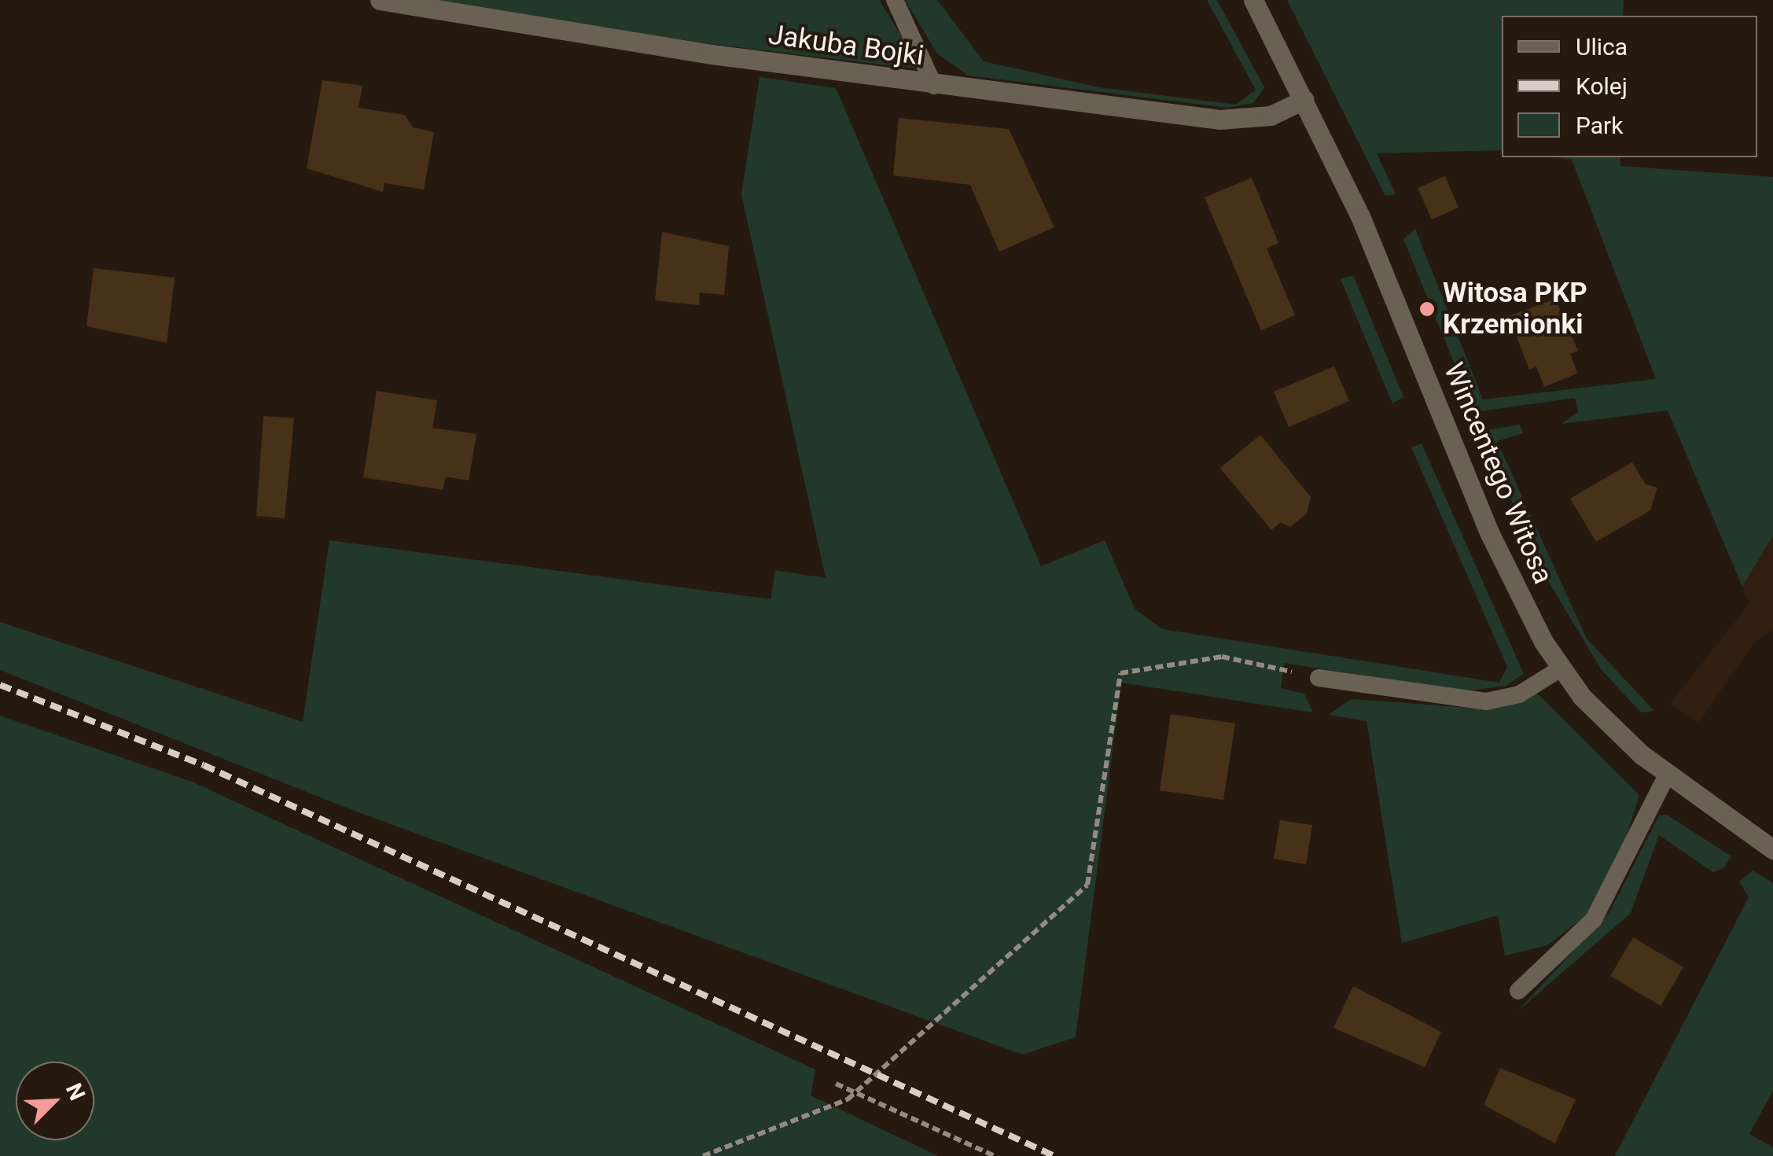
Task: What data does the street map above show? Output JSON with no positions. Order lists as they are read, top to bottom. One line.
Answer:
{"streets":{"street":["Jakuba Bojki","Wincentego Witosa"]},"crossings":[["Jakuba Bojki","Wincentego Witosa"]],"places":["Witosa PKP Krzemionki"],"legend":["Ulica","Kolej","Park"],"north":"top right"}
